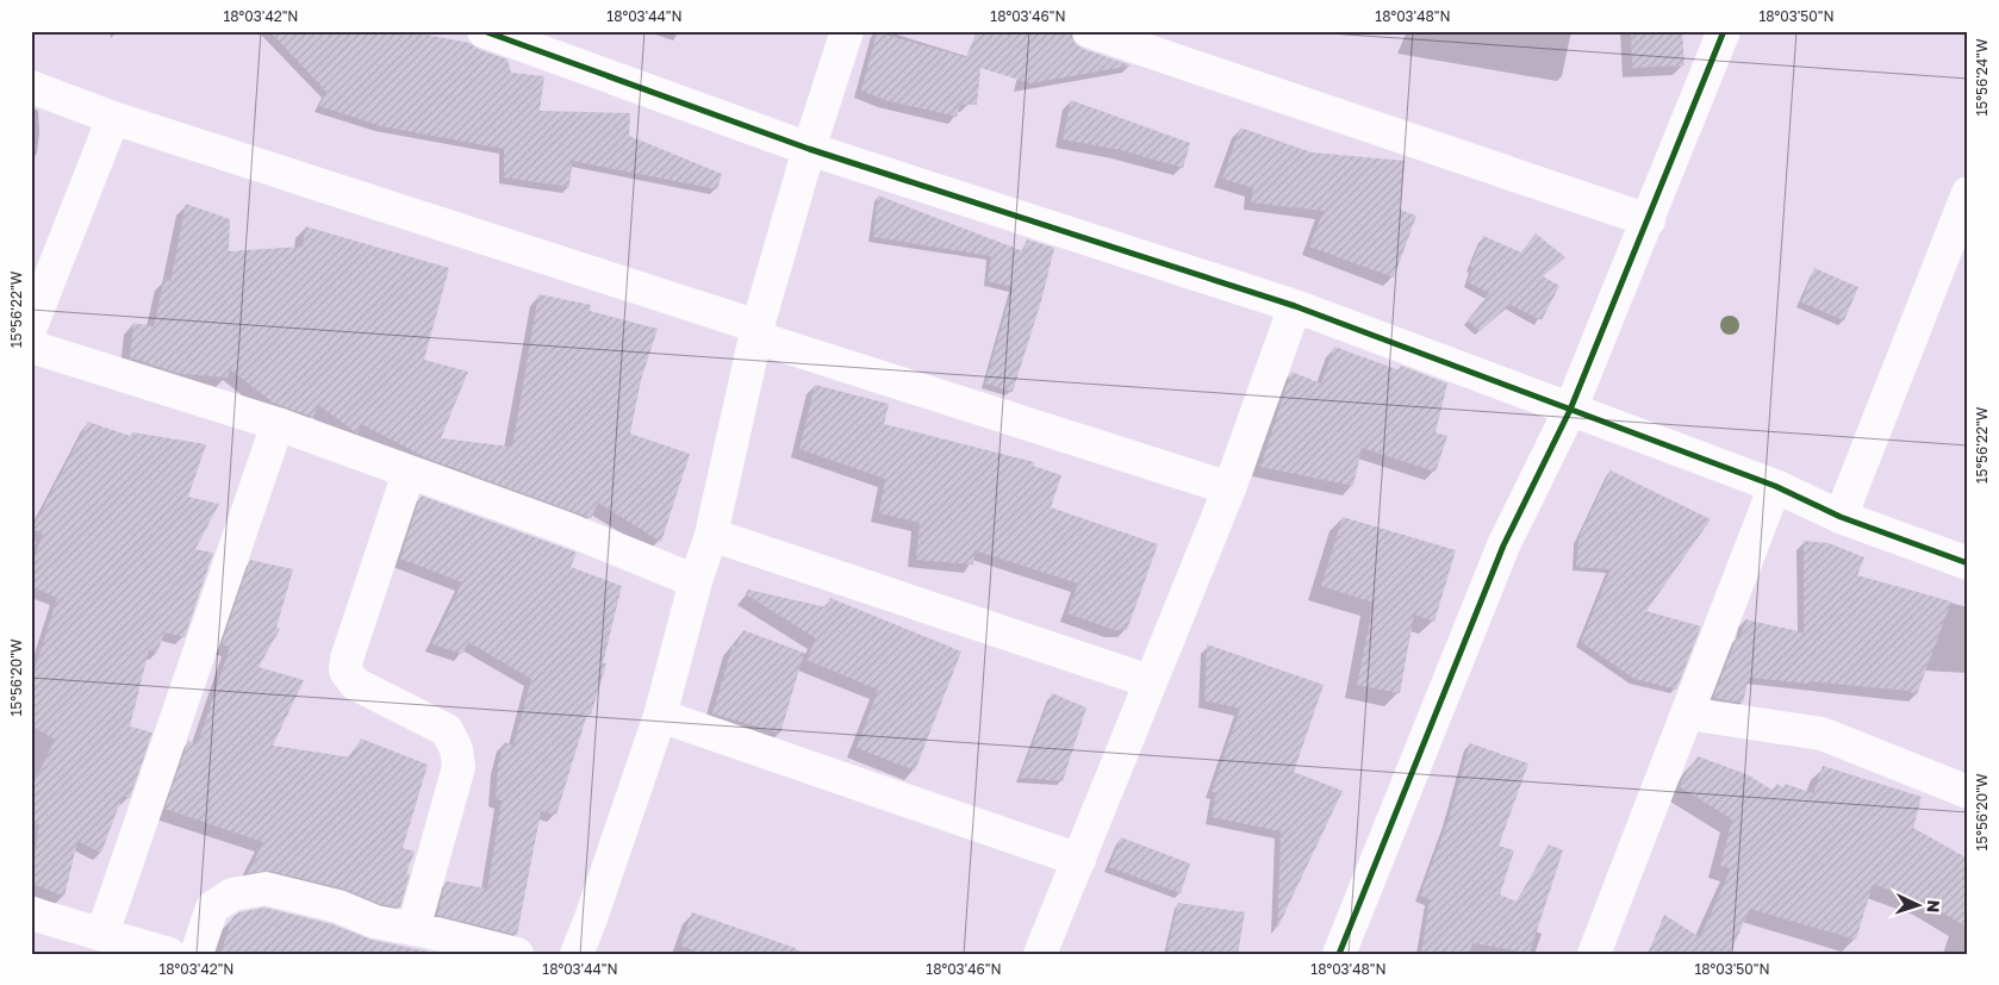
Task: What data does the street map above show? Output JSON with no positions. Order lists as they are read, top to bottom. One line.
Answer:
{"north":"right","coordinates":["18°03'42\"N","18°03'44\"N","18°03'46\"N","18°03'48\"N","18°03'50\"N","15°56'24\"W","15°56'22\"W","15°56'20\"W"]}
